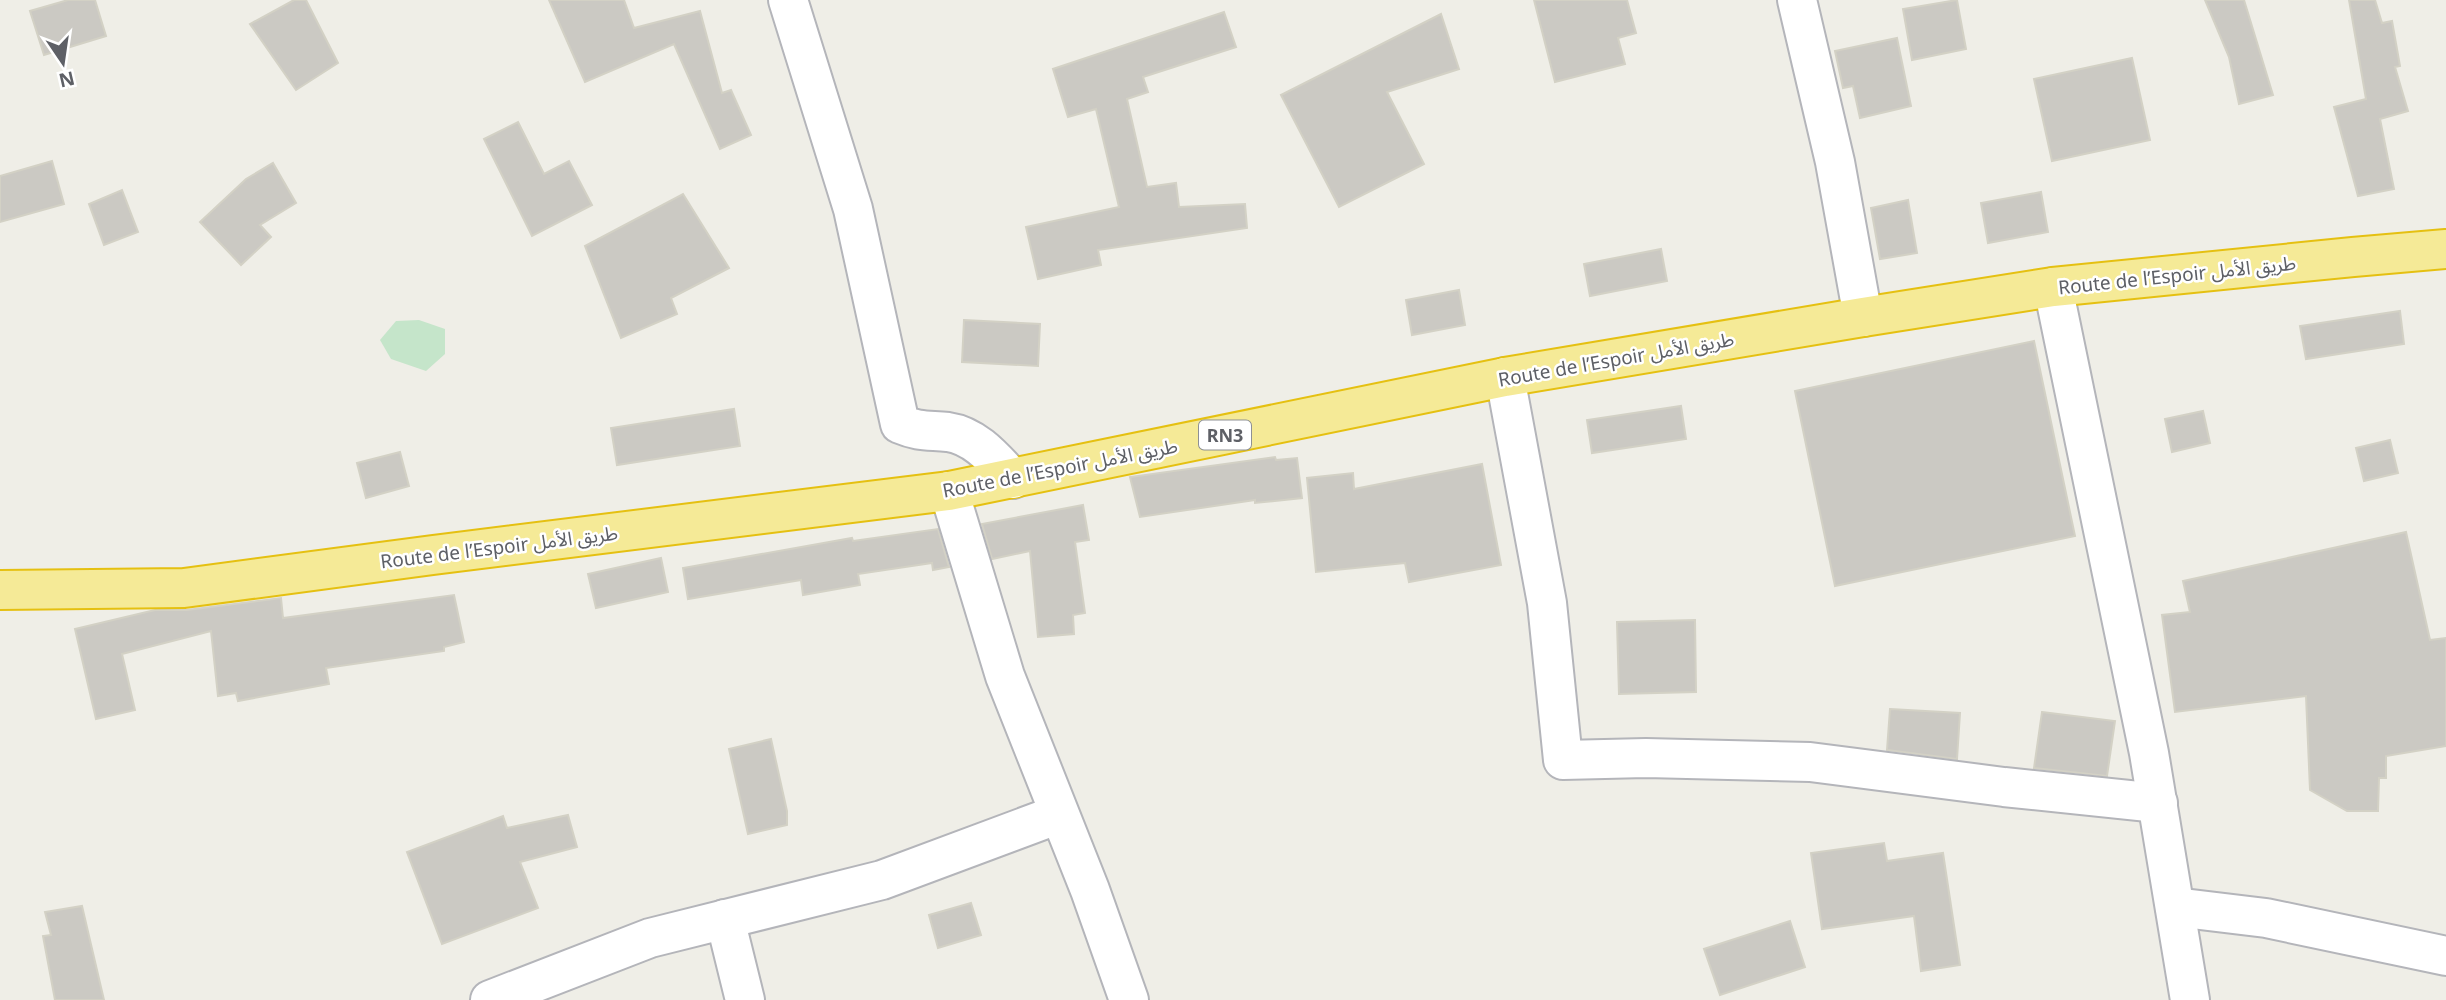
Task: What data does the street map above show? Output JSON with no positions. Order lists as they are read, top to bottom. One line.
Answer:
{"streets":{"highway":["Route de l’Espoir طريق الأمل","RN3"]},"north":"bottom"}
